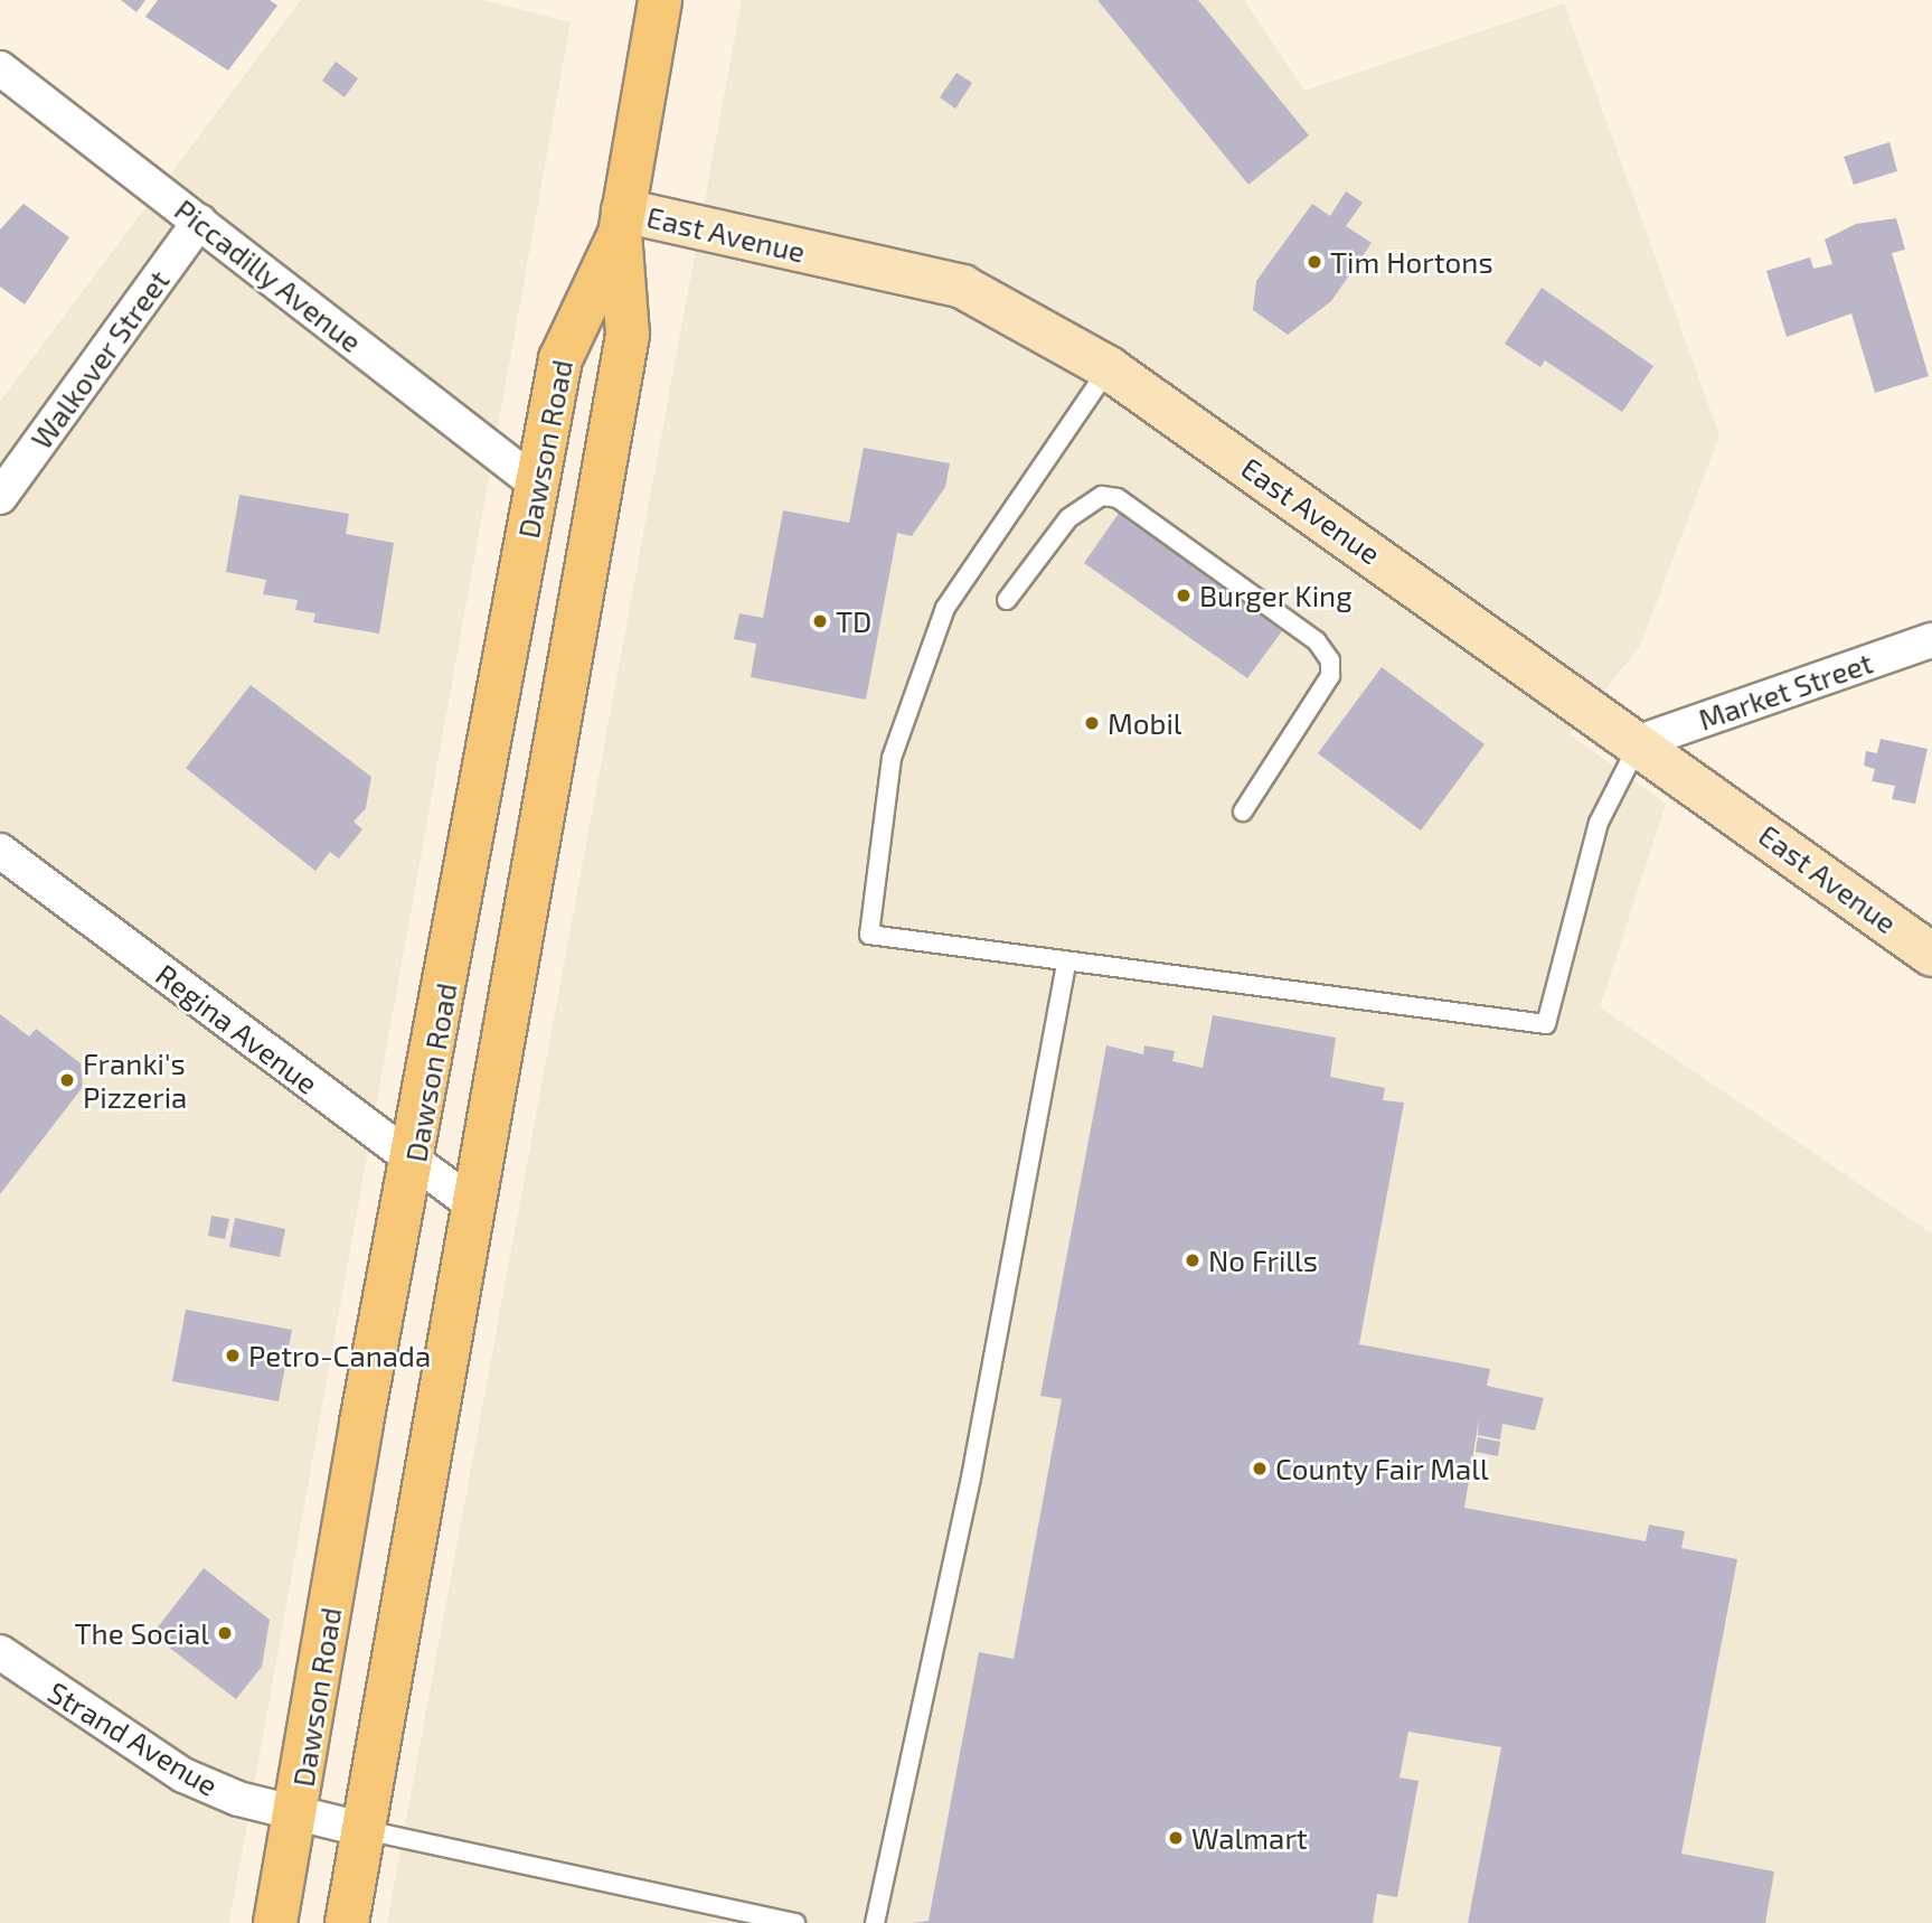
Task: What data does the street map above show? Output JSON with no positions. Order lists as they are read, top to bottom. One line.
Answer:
{"streets":{"main road":["Dawson Road"],"street":["East Avenue","Piccadilly Avenue","Walkover Street","Market Street","Regina Avenue","Strand Avenue"]},"crossings":[["East Avenue","Dawson Road"],["East Avenue","Market Street"],["Piccadilly Avenue","Walkover Street"],["Piccadilly Avenue","Dawson Road"],["Dawson Road","Regina Avenue"],["Dawson Road","Strand Avenue"]],"places":["Tim Hortons","Burger King","TD","Mobil","Franki's Pizzeria","No Frills","Petro-Canada","County Fair Mall","The Social","Walmart"]}
